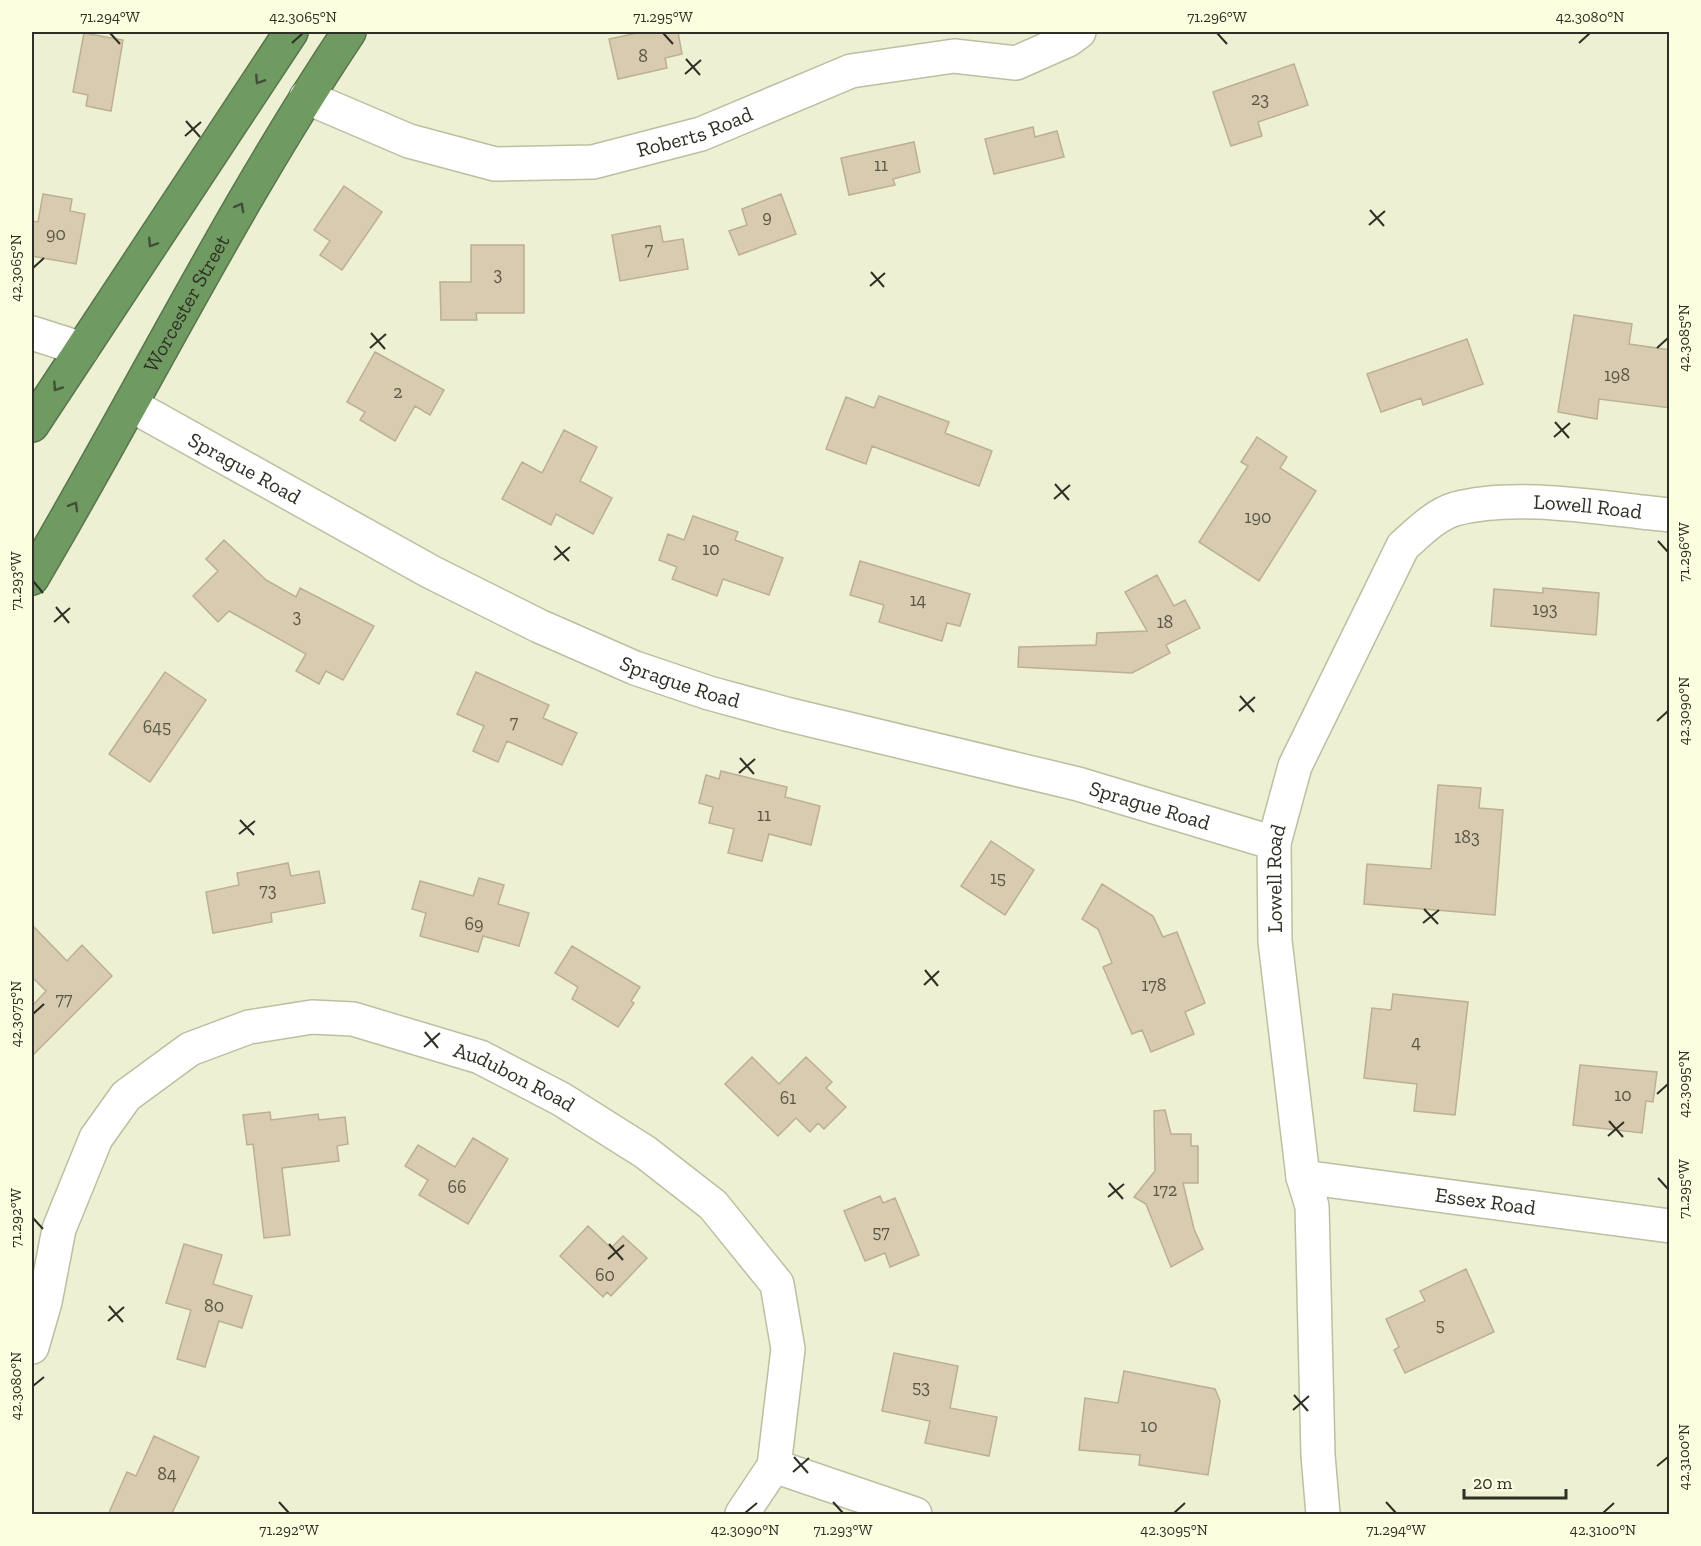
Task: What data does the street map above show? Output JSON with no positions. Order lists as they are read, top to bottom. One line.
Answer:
{"streets":{"highway":["Worcester Street"],"street":["Roberts Road","Sprague Road","Lowell Road","Audubon Road","Essex Road"]},"crossings":[["Roberts Road","Worcester Street"],["Worcester Street","Sprague Road"],["Sprague Road","Lowell Road"],["Lowell Road","Essex Road"]],"house_numbers":["8","23","11","9","90","7","3","198","2","190","10","14","193","3","18","7","645","11","183","15","73","69","178","77","4","10","61","66","172","57","60","80","5","53","10","84"],"scale_bar":"20 m","coordinates":["71.294°W","42.3065°N","71.295°W","71.296°W","42.3080°N","42.3085°N","71.293°W","42.3090°N","42.3075°N","42.3095°N","71.292°W","42.3100°N"]}
